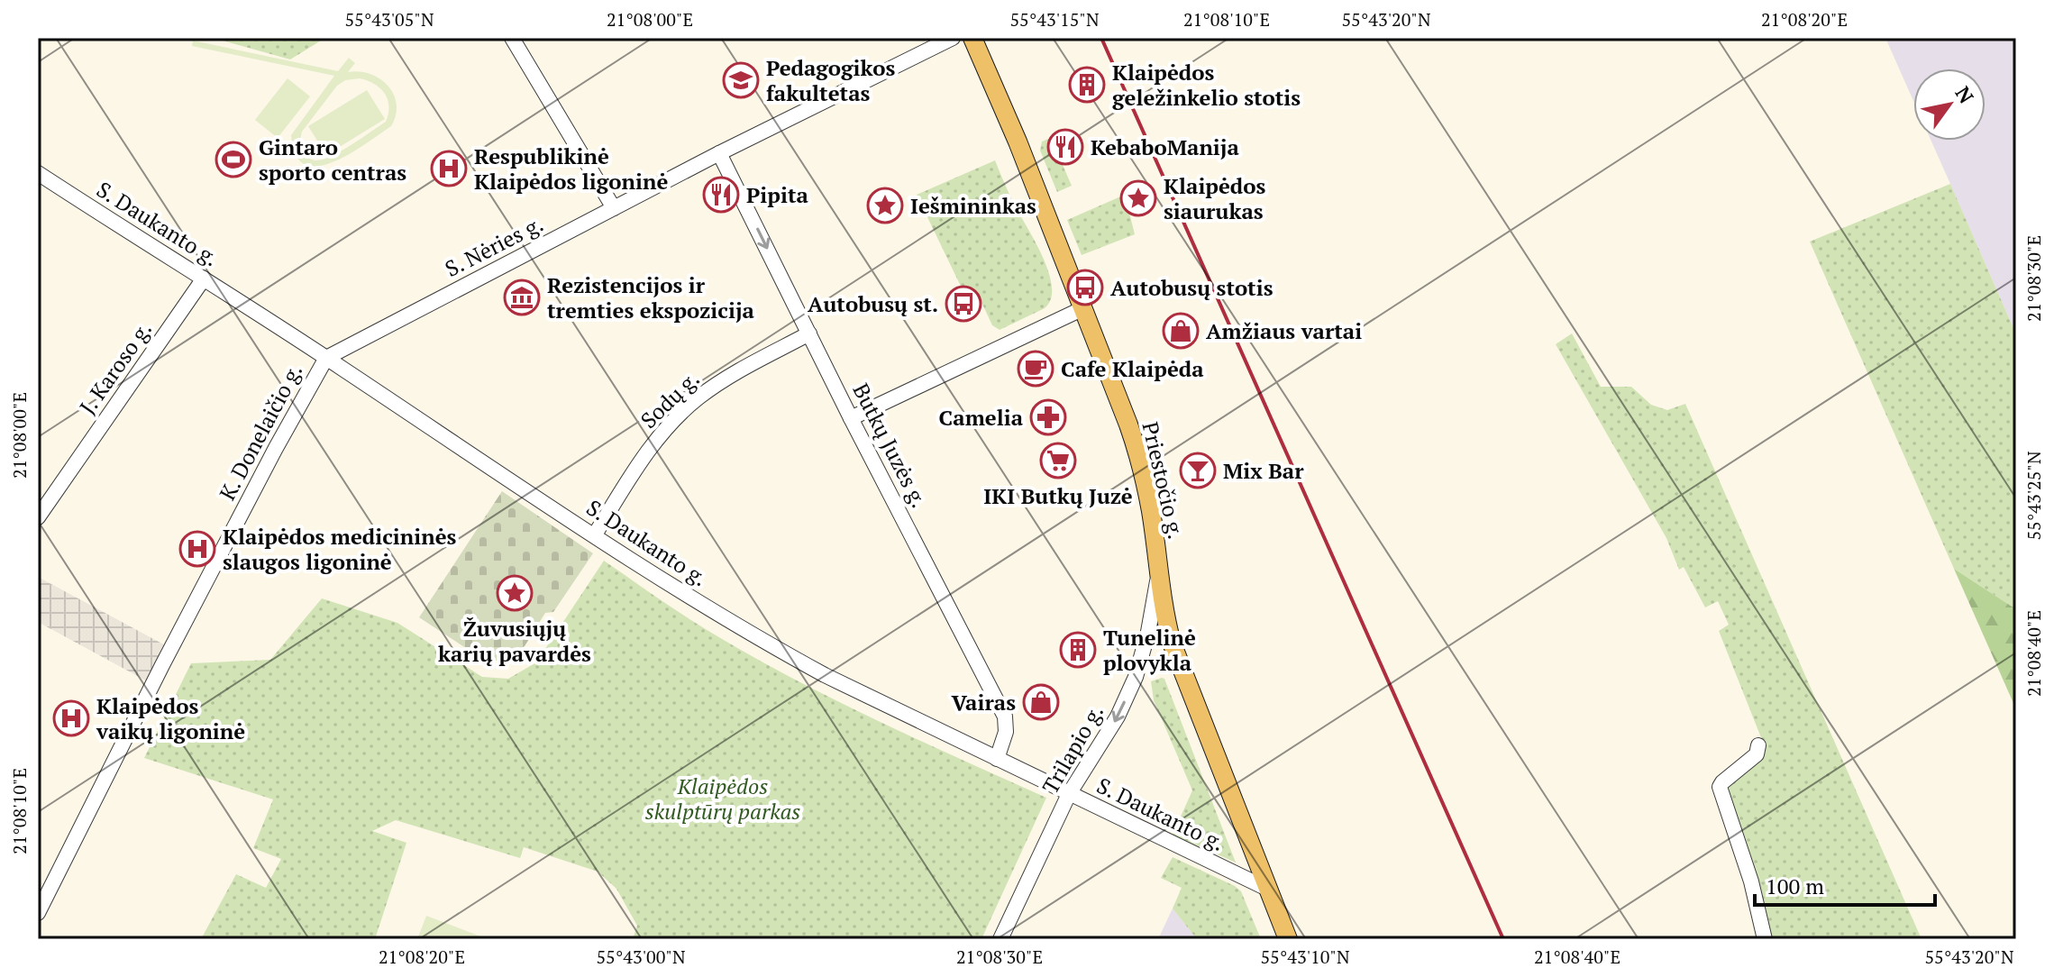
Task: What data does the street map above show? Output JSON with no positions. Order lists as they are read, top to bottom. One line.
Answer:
{"streets":{"main road":["Priestočio g."],"street":["S. Daukanto g.","S. Nėries g.","J. Karoso g.","Sodų g.","K. Donelaičio g.","Butkų Juzės g.","Trilapio g."]},"crossings":[["S. Daukanto g.","S. Nėries g."],["S. Daukanto g.","J. Karoso g."],["S. Daukanto g.","Sodų g."],["S. Daukanto g.","K. Donelaičio g."],["S. Daukanto g.","Butkų Juzės g."],["S. Daukanto g.","Priestočio g."],["S. Daukanto g.","Trilapio g."],["S. Nėries g.","K. Donelaičio g."],["S. Nėries g.","Butkų Juzės g."],["Sodų g.","Butkų Juzės g."],["Priestočio g.","Trilapio g."]],"one_way":["Trilapio g."],"parks":["Klaipėdos skulptūrų parkas"],"places":{"school or university":["Pedagogikos fakultetas"],"building":["Klaipėdos geležinkelio stotis","Tunelinė plovykla"],"restaurant":["KebaboManija","Pipita"],"sports":["Gintaro sporto centras"],"hospital":["Respublikinė Klaipėdos ligoninė","Klaipėdos medicininės slaugos ligoninė","Klaipėdos vaikų ligoninė"],"place":["Klaipėdos siaurukas","Iešmininkas","Žuvusiųjų karių pavardės"],"bus stop":["Autobusų stotis","Autobusų st."],"museum":["Rezistencijos ir tremties ekspozicija"],"shop":["Amžiaus vartai","Vairas"],"cafe":["Cafe Klaipėda"],"pharmacy":["Camelia"],"supermarket":["IKI Butkų Juzė"],"bar":["Mix Bar"]},"scale_bar":"100 m","north":"top right","coordinates":["55°43'05\"N","21°08'00\"E","55°43'15\"N","21°08'10\"E","55°43'20\"N","21°08'20\"E","21°08'30\"E","55°43'25\"N","21°08'40\"E","55°43'00\"N","55°43'10\"N"]}
